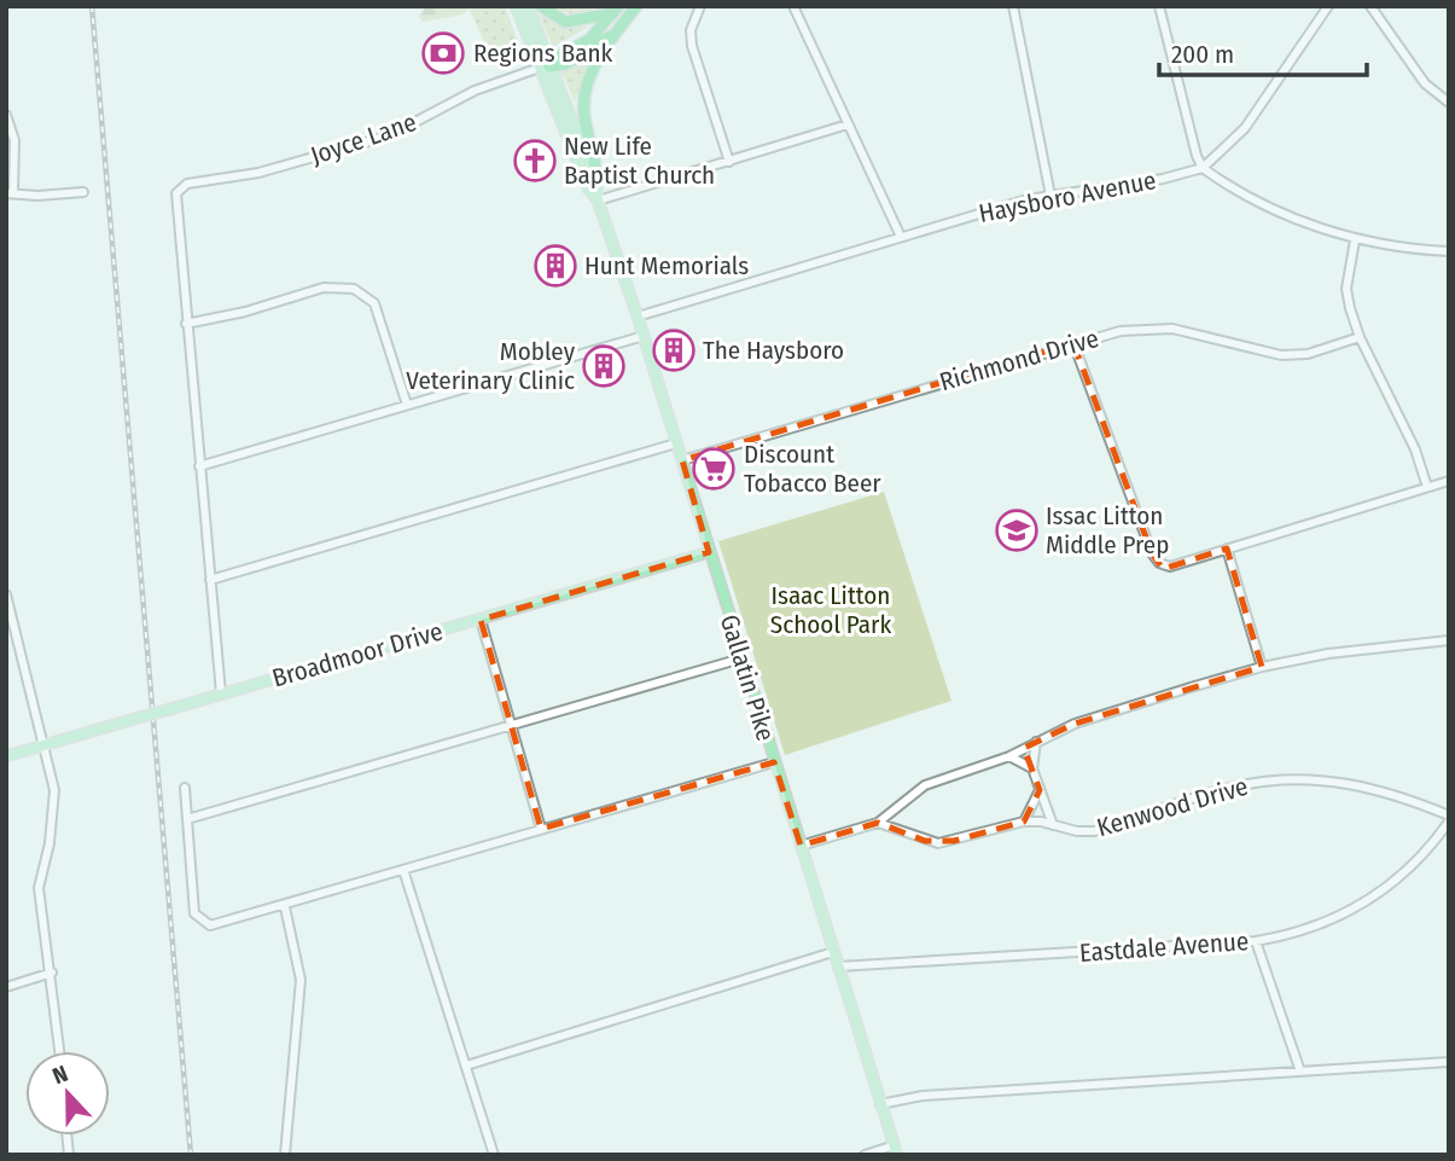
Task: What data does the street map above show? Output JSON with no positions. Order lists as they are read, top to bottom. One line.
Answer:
{"streets":{"main road":["Broadmoor Drive","Gallatin Pike"],"street":["Joyce Lane","Haysboro Avenue","Richmond Drive","Kenwood Drive","Eastdale Avenue"]},"crossings":[["Joyce Lane","Gallatin Pike"],["Haysboro Avenue","Gallatin Pike"],["Richmond Drive","Gallatin Pike"],["Broadmoor Drive","Gallatin Pike"],["Gallatin Pike","Eastdale Avenue"],["Kenwood Drive","Eastdale Avenue"]],"parks":["Isaac Litton School Park"],"places":{"bank":["Regions Bank"],"church":["New Life Baptist Church"],"building":["Hunt Memorials","The Haysboro","Mobley Veterinary Clinic"],"supermarket":["Discount Tobacco Beer"],"school or university":["Issac Litton Middle Prep"]},"scale_bar":"200 m","north":"top"}
